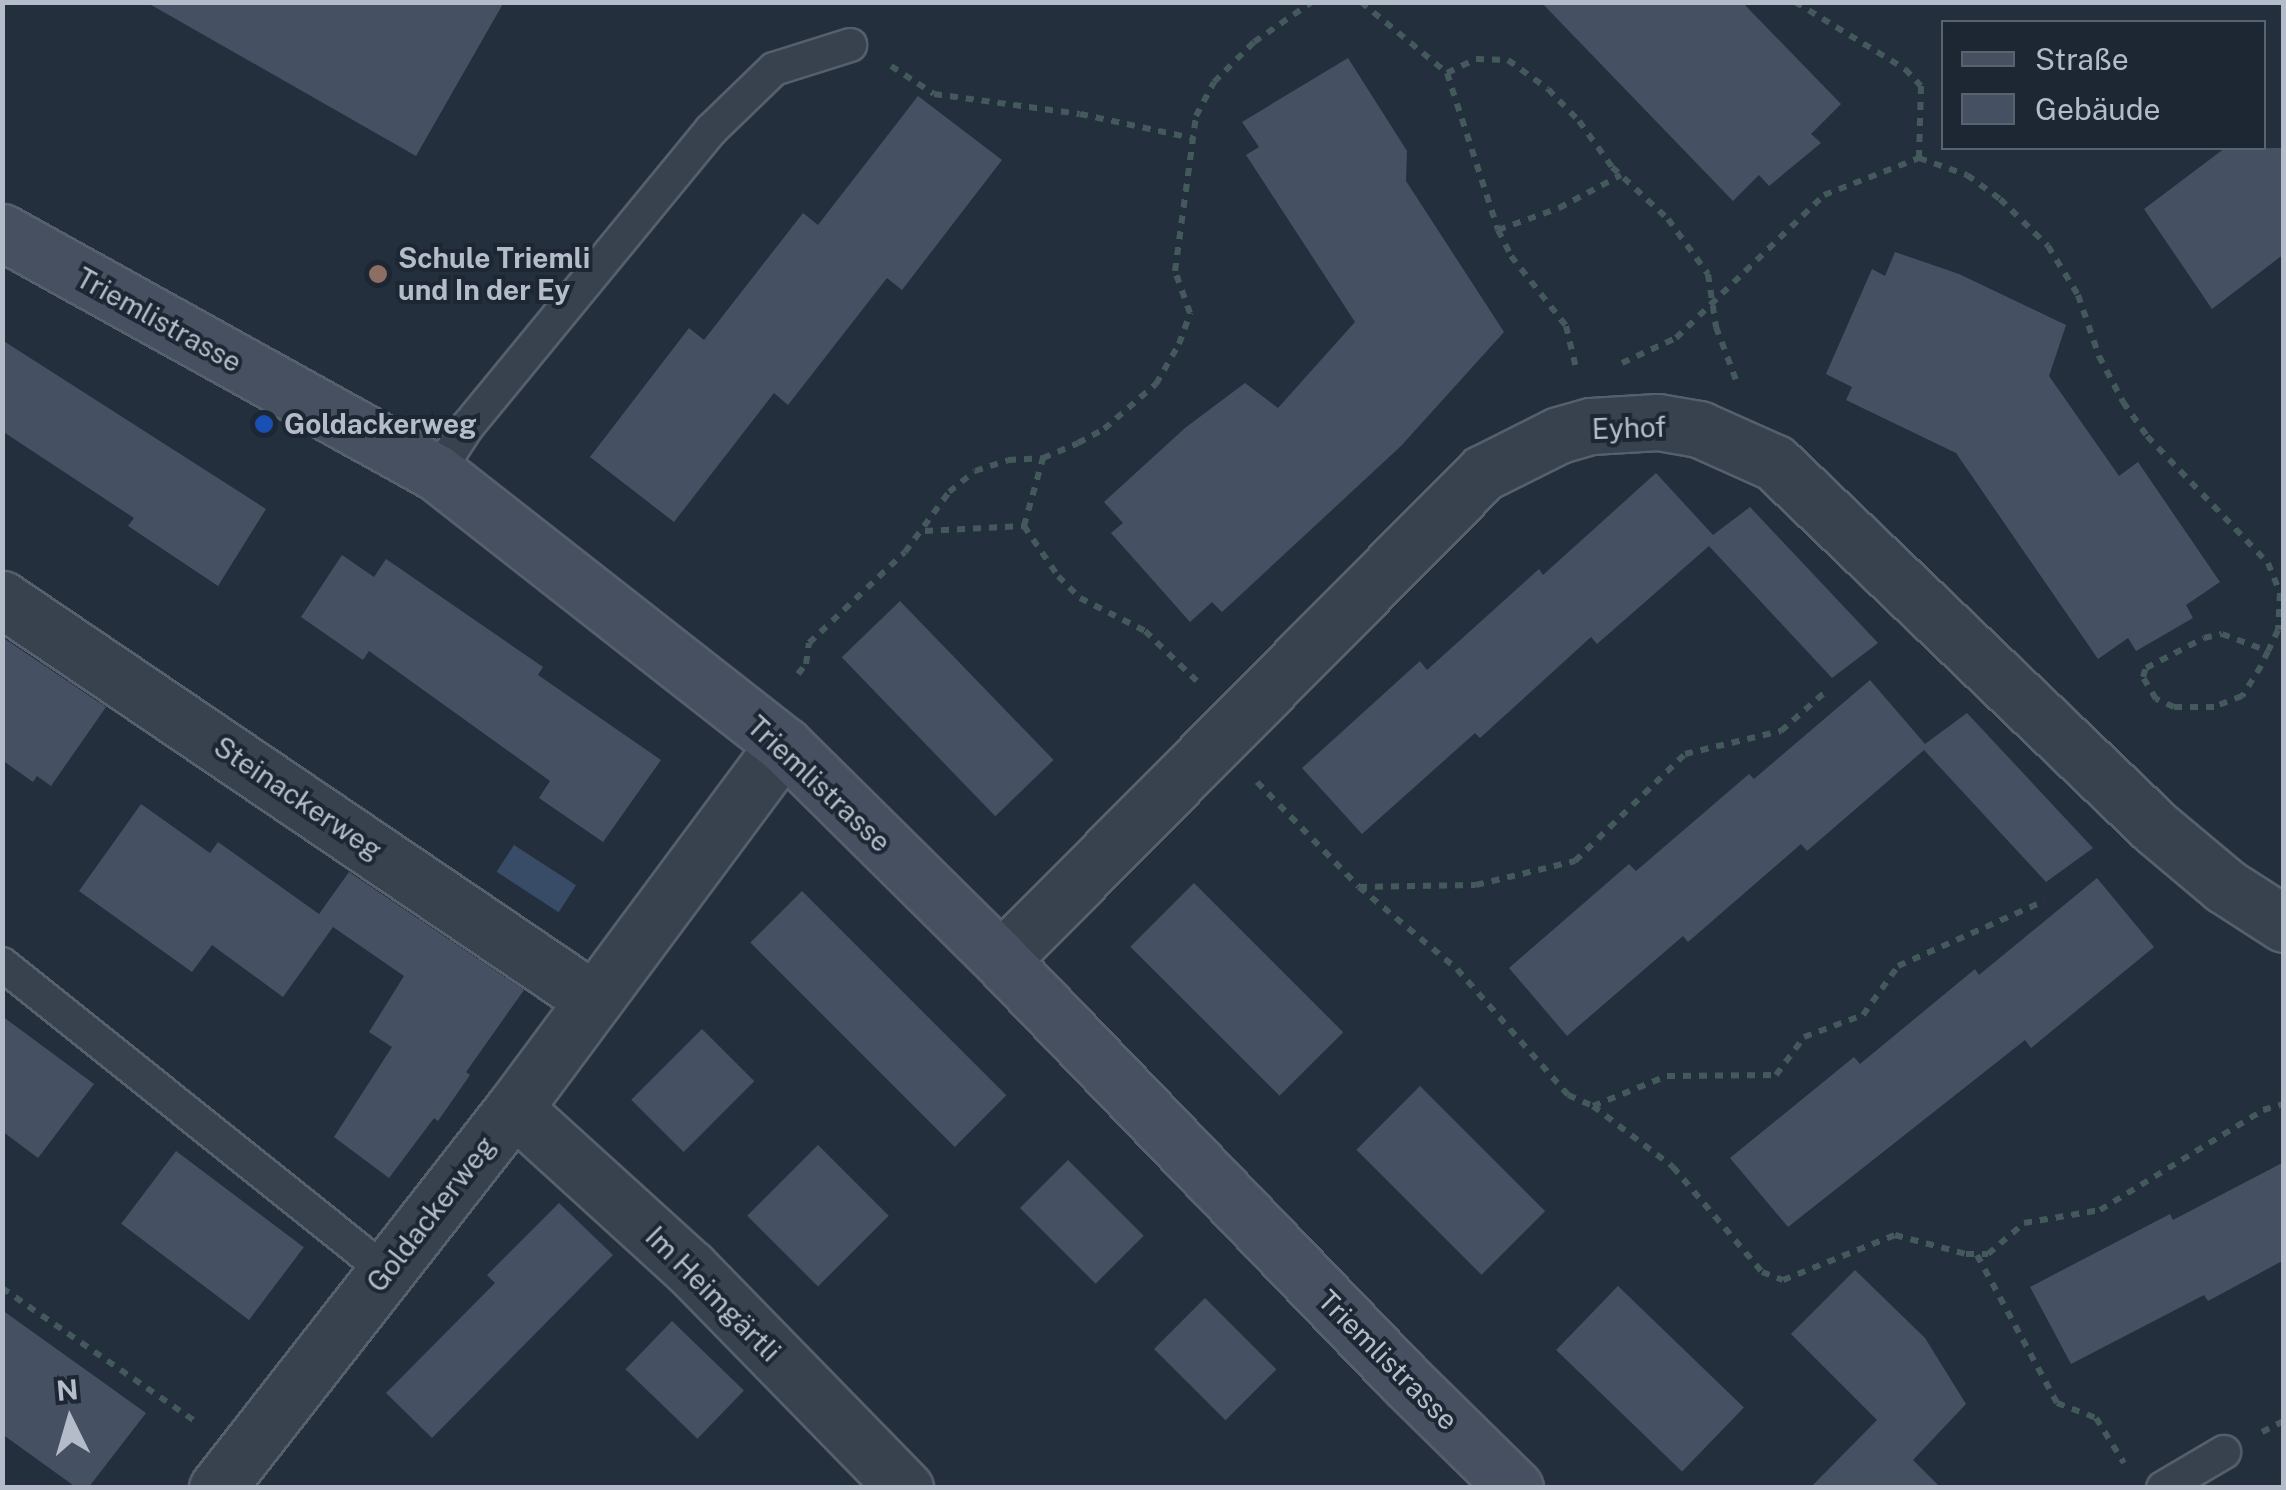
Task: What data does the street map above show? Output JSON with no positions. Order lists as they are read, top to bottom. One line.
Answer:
{"streets":{"street":["Triemlistrasse","Eyhof","Steinackerweg","Goldackerweg","Im Heimgärtli"]},"crossings":[["Triemlistrasse","Eyhof"],["Triemlistrasse","Goldackerweg"],["Steinackerweg","Goldackerweg"],["Goldackerweg","Im Heimgärtli"]],"places":["Schule Triemli und In der Ey","Goldackerweg"],"legend":["Straße","Gebäude"],"north":"top"}
